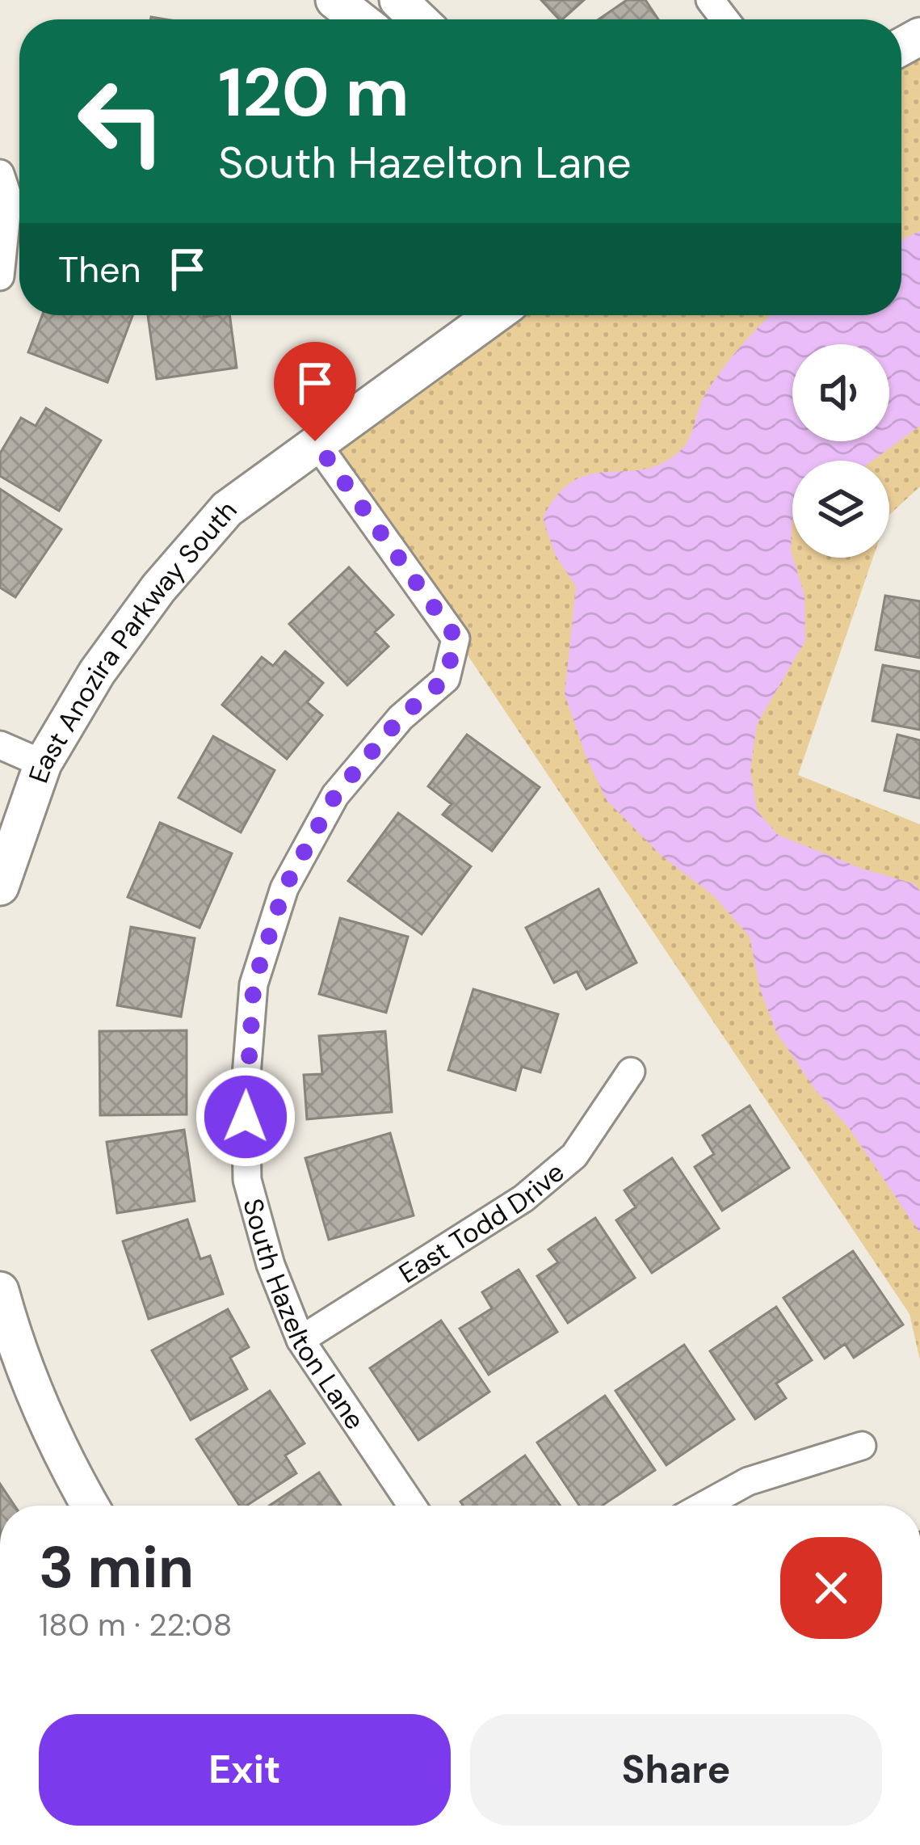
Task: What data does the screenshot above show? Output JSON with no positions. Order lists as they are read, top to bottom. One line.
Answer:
{"streets":{"street":["East Anozira Parkway South","East Todd Drive","South Hazelton Lane"]},"crossings":[["East Anozira Parkway South","South Hazelton Lane"],["East Todd Drive","South Hazelton Lane"]],"page":{"turn":["120 m","South Hazelton Lane"],"then":"Then","heading":["3 min","180 m · 22:08"],"buttons":["Exit","Share"]}}
